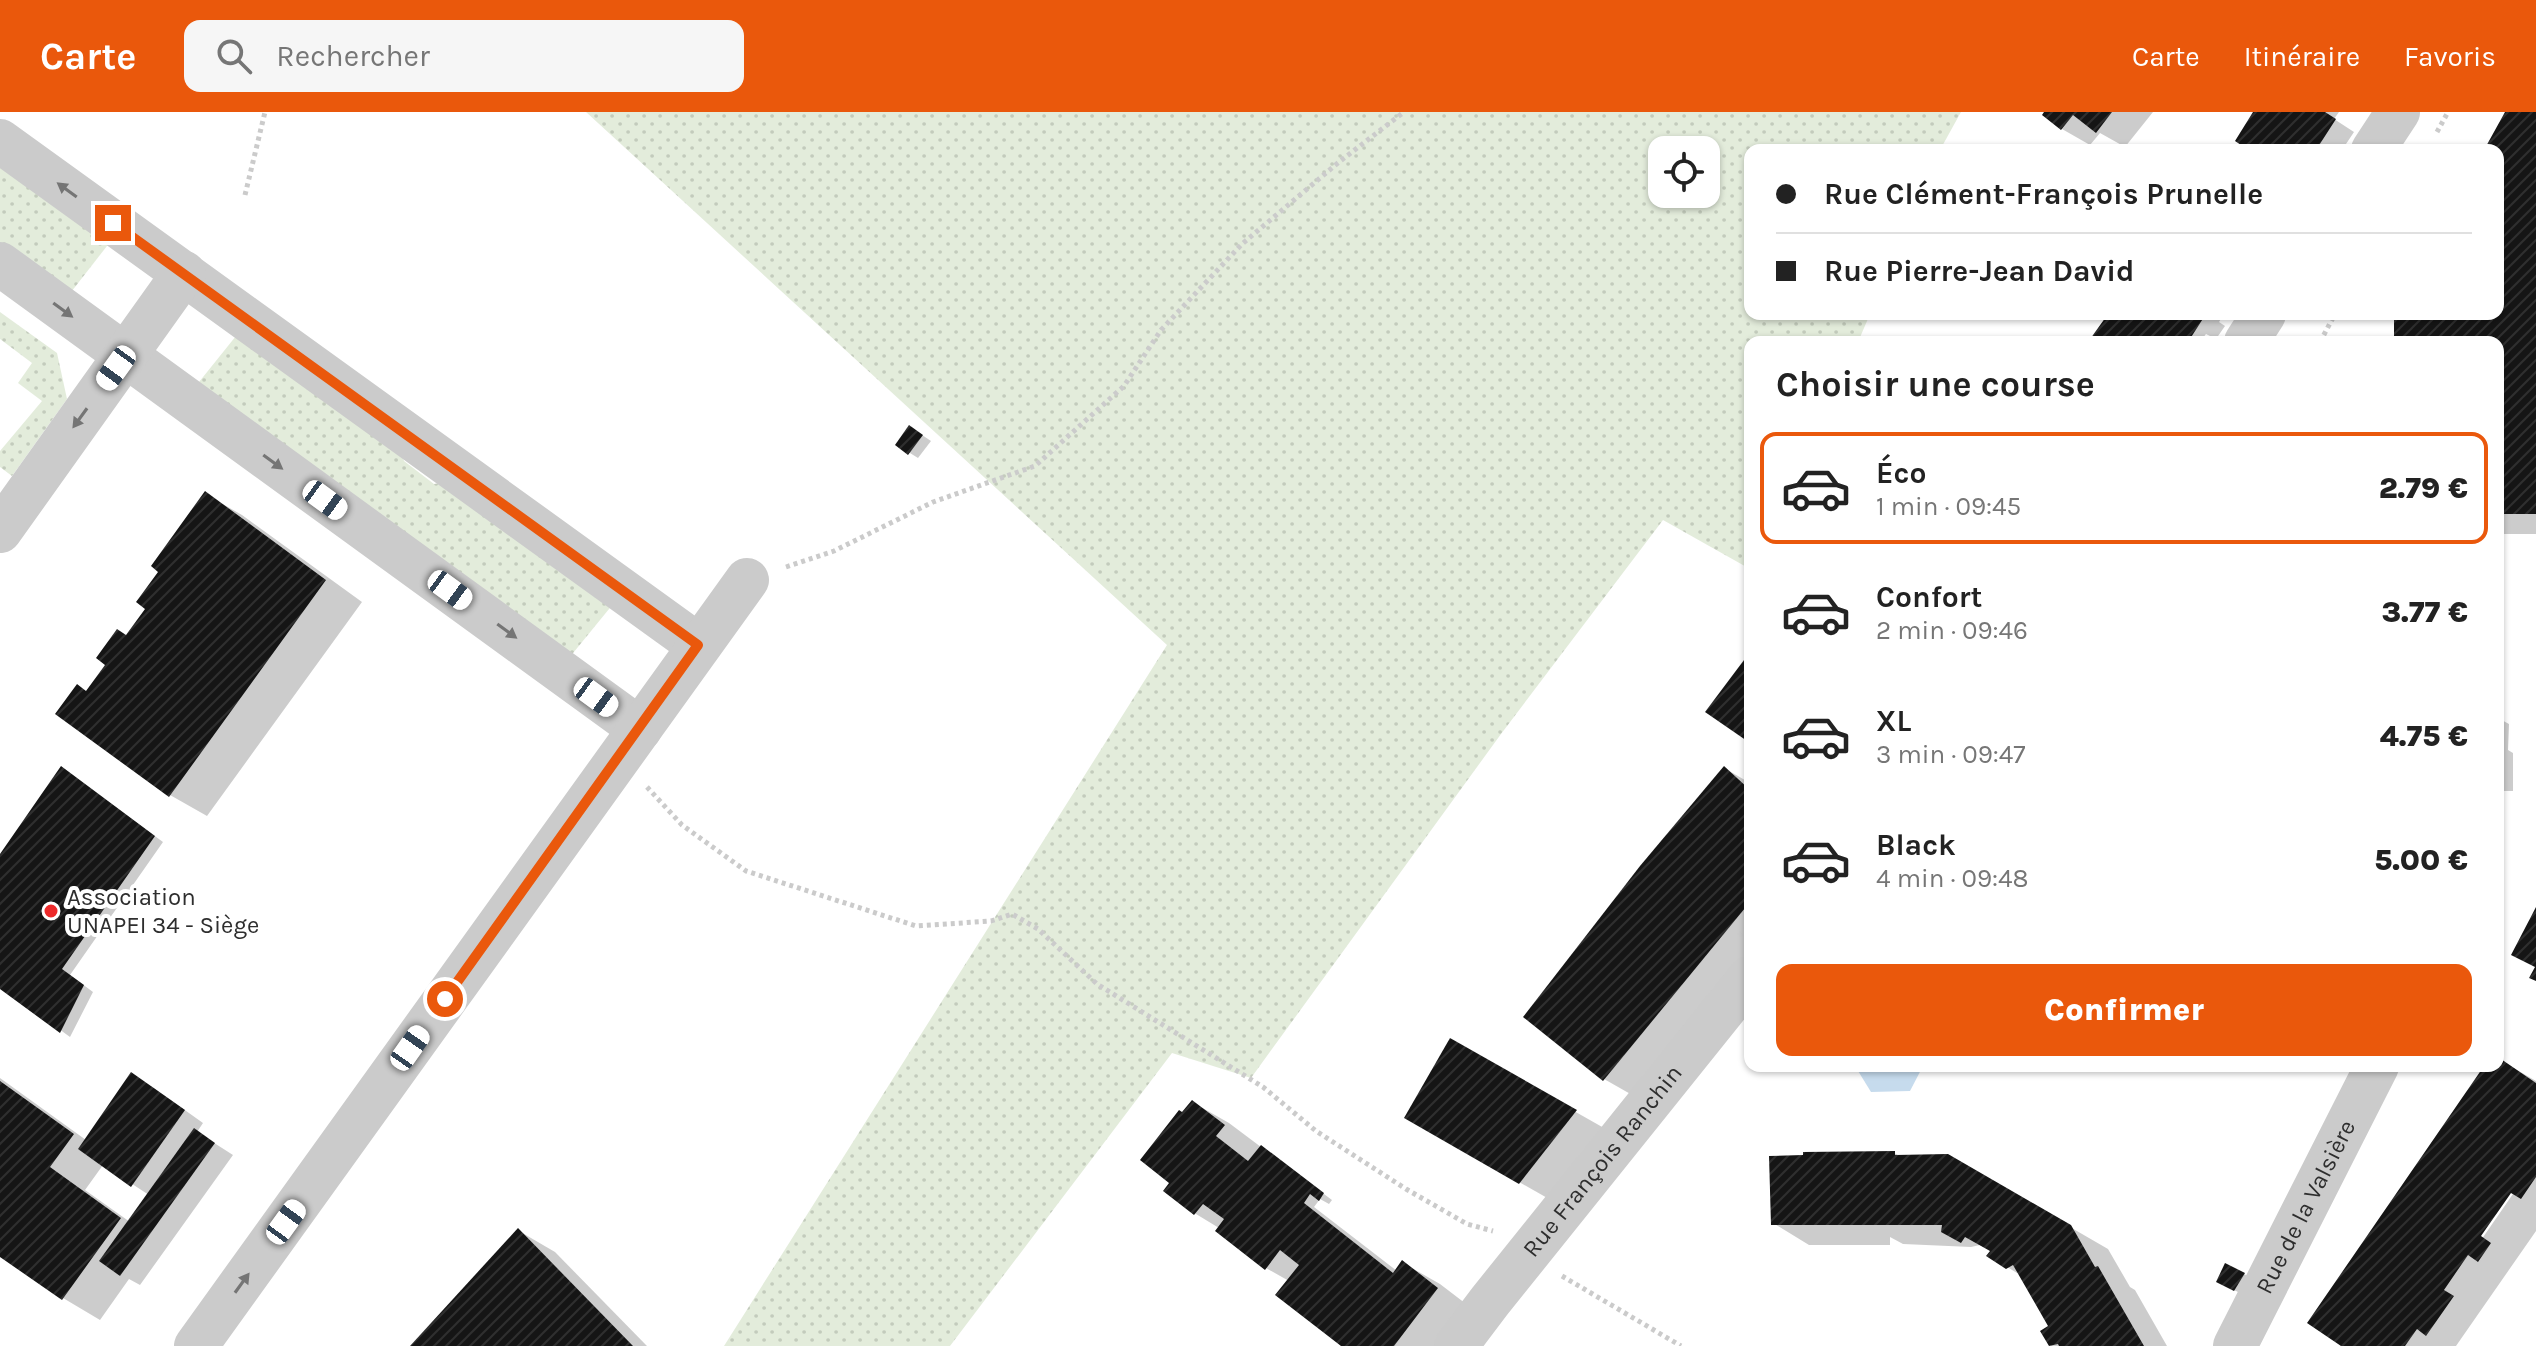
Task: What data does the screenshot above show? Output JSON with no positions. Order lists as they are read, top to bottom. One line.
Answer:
{"streets":{"street":["Rue François Ranchin","Rue de la Valsière"]},"places":["Association UNAPEI 34 - Siège"],"page":{"header":"Carte","search":"Rechercher","nav":["Carte","Itinéraire","Favoris"],"banner":["Rue Clément-François Prunelle","Rue Pierre-Jean David"],"heading":"Choisir une course","list":[{"name":"Éco","note":"1 min · 09:45","value":"2.79 €"},{"name":"Confort","note":"2 min · 09:46","value":"3.77 €"},{"name":"XL","note":"3 min · 09:47","value":"4.75 €"},{"name":"Black","note":"4 min · 09:48","value":"5.00 €"}],"buttons":"Confirmer"}}
